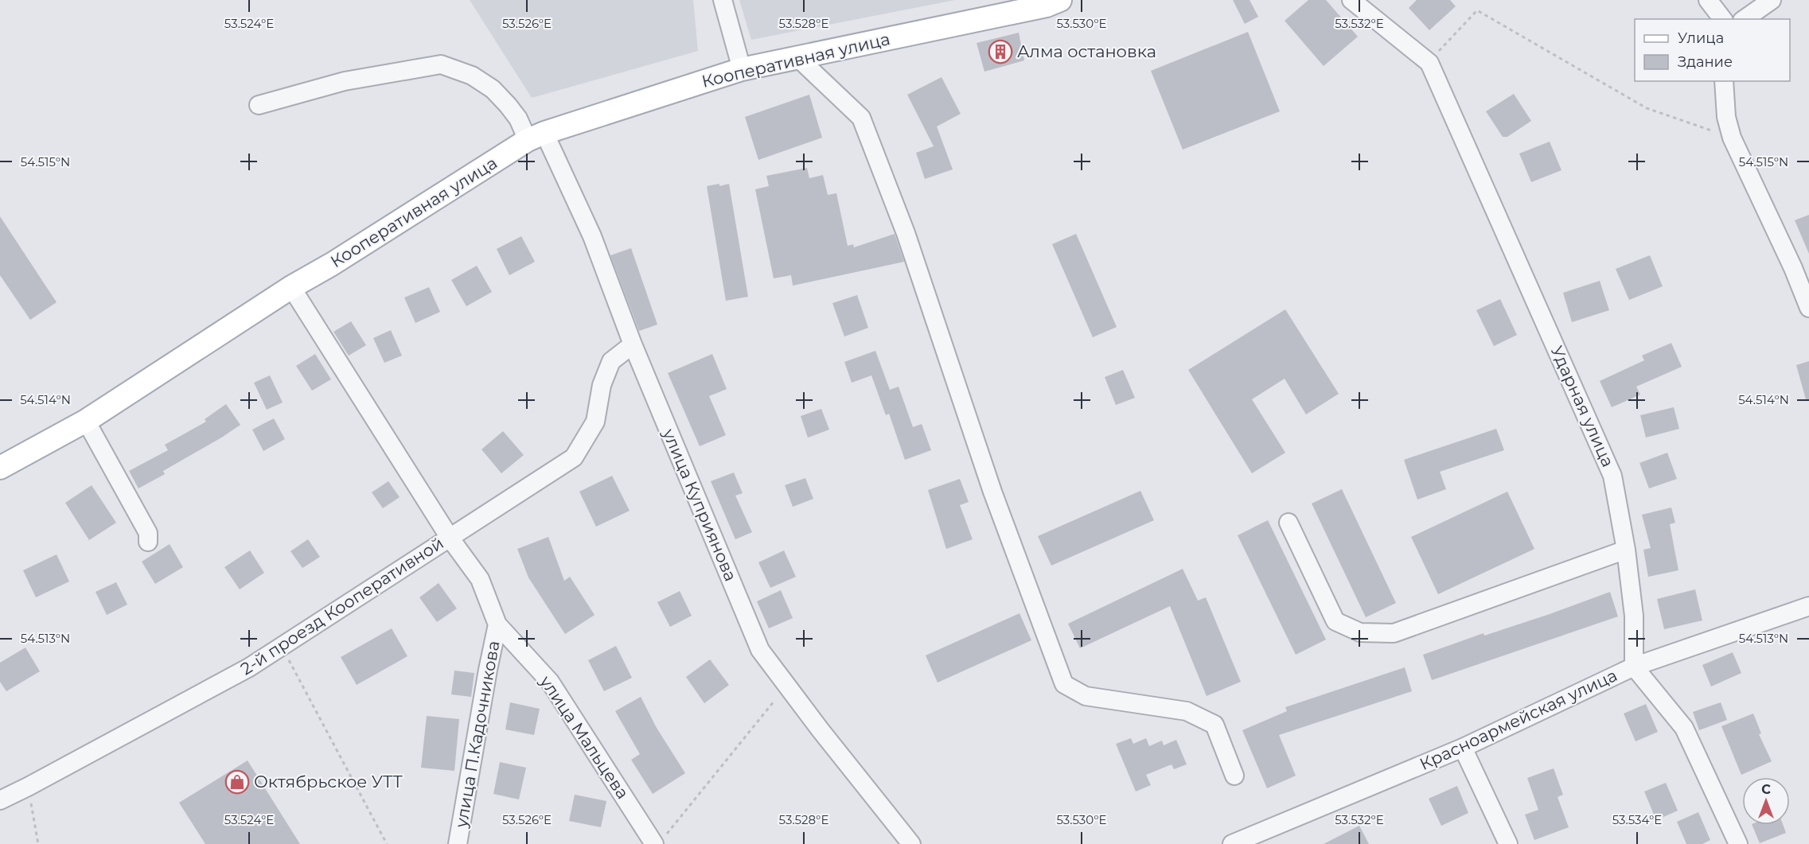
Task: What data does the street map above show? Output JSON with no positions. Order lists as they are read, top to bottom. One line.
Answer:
{"streets":{"main road":["Кооперативная улица"],"street":["Ударная улица","улица Куприянова","2-й проезд Кооперативной","Красноармейская улица","улица П.Кадочникова","улица Мальцева"]},"crossings":[["Кооперативная улица","улица Куприянова"],["Кооперативная улица","2-й проезд Кооперативной"],["Ударная улица","Красноармейская улица"],["2-й проезд Кооперативной","улица Мальцева"],["улица П.Кадочникова","улица Мальцева"]],"places":{"building":["Алма остановка"],"shop":["Октябрьское УТТ"]},"legend":["Улица","Здание"],"north":"top","coordinates":["53.524°E","53.526°E","53.528°E","53.530°E","53.532°E","54.515°N","54.514°N","54.513°N","53.534°E"]}
